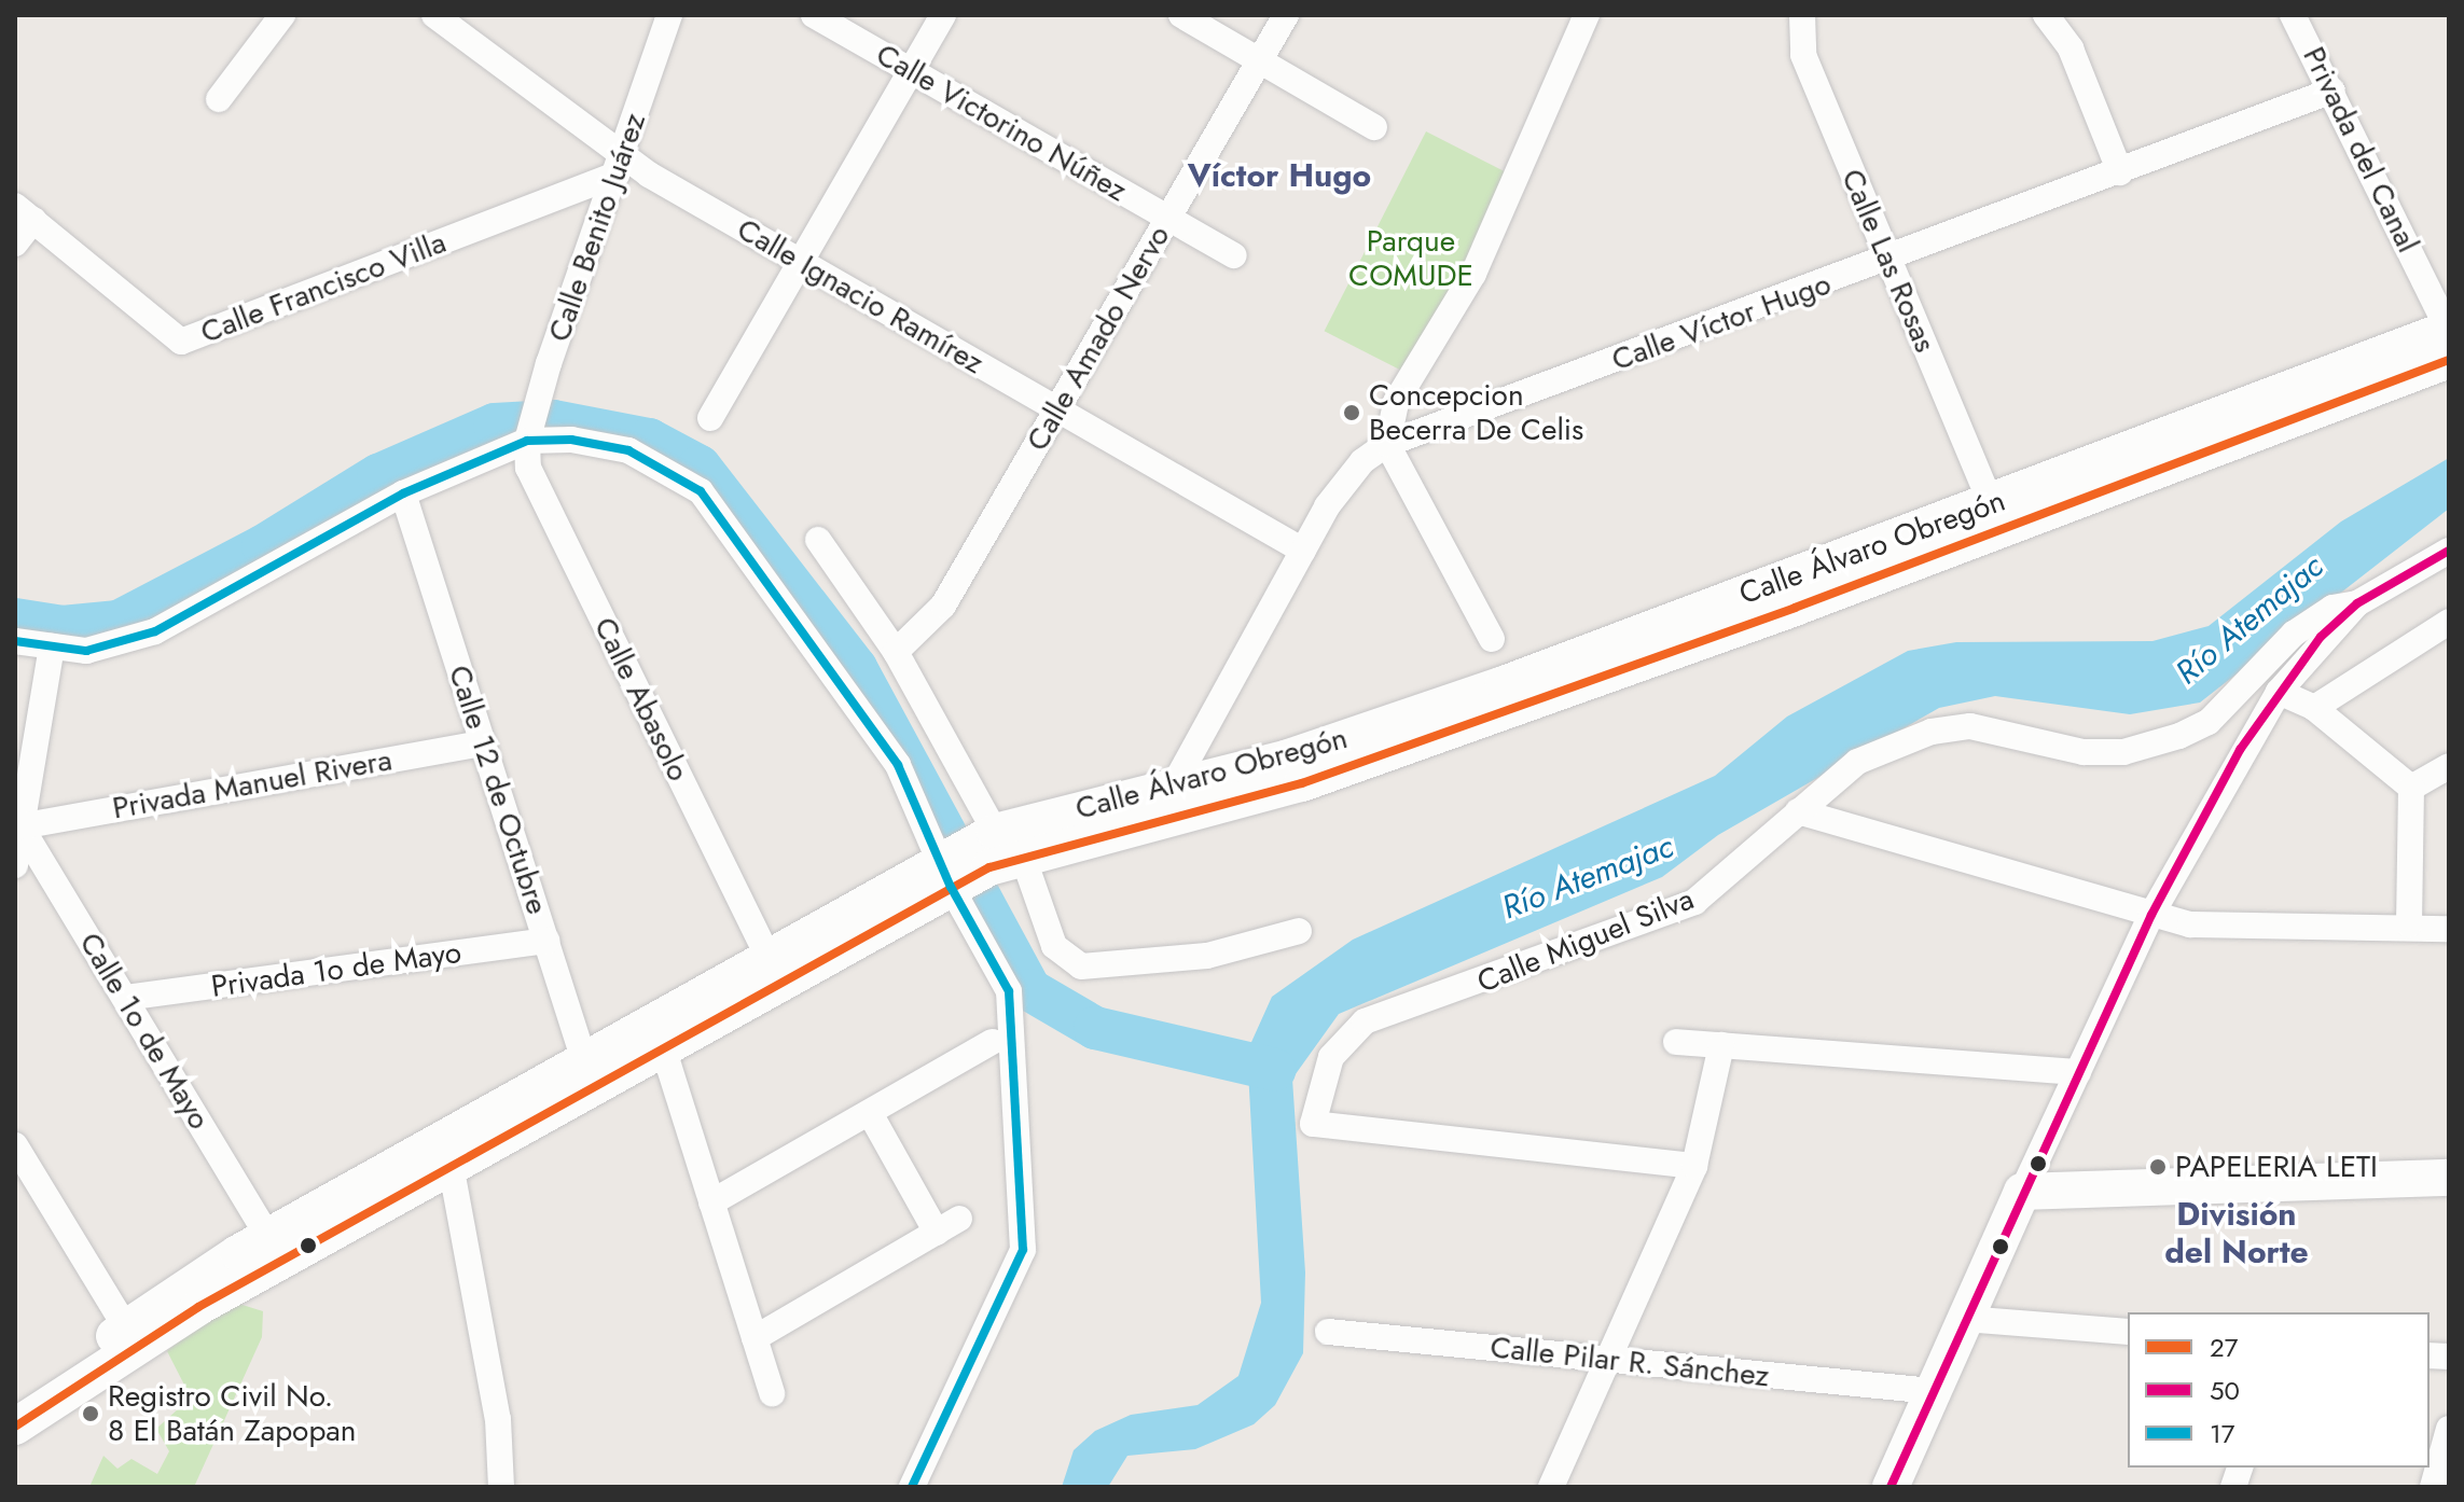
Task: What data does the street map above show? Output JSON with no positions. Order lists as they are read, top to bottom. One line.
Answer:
{"streets":{"street":["Calle Victorino Núñez","Privada del Canal","Calle Benito Juárez","Calle Las Rosas","Calle Francisco Villa","Calle Ignacio Ramírez","Calle Víctor Hugo","Calle Amado Nervo","Calle Álvaro Obregón","Calle Abasolo","Privada Manuel Rivera","Calle 12 de Octubre","Calle Miguel Silva","Privada 1o de Mayo","Calle 1o de Mayo","Calle Pilar R. Sánchez"]},"crossings":[["Calle Victorino Núñez","Calle Amado Nervo"],["Privada del Canal","Calle Víctor Hugo"],["Privada del Canal","Calle Álvaro Obregón"],["Calle Benito Juárez","Calle Francisco Villa"],["Calle Benito Juárez","Calle Ignacio Ramírez"],["Calle Benito Juárez","Calle Abasolo"],["Calle Las Rosas","Calle Víctor Hugo"],["Calle Las Rosas","Calle Álvaro Obregón"],["Calle Francisco Villa","Calle Ignacio Ramírez"],["Calle Ignacio Ramírez","Calle Víctor Hugo"],["Calle Ignacio Ramírez","Calle Amado Nervo"],["Calle Víctor Hugo","Calle Álvaro Obregón"],["Calle Álvaro Obregón","Calle Abasolo"],["Calle Álvaro Obregón","Calle 12 de Octubre"],["Calle Álvaro Obregón","Calle 1o de Mayo"],["Privada Manuel Rivera","Calle 12 de Octubre"],["Privada Manuel Rivera","Calle 1o de Mayo"],["Calle 12 de Octubre","Privada 1o de Mayo"],["Privada 1o de Mayo","Calle 1o de Mayo"]],"districts":["Víctor Hugo","División del Norte"],"water":["Río Atemajac"],"parks":["Parque COMUDE"],"places":["Concepcion Becerra De Celis","PAPELERIA LETI","Registro Civil No. 8 El Batán Zapopan"],"lines":["transit line 27","transit line 17","transit line 50"],"legend":["27","50","17"]}
